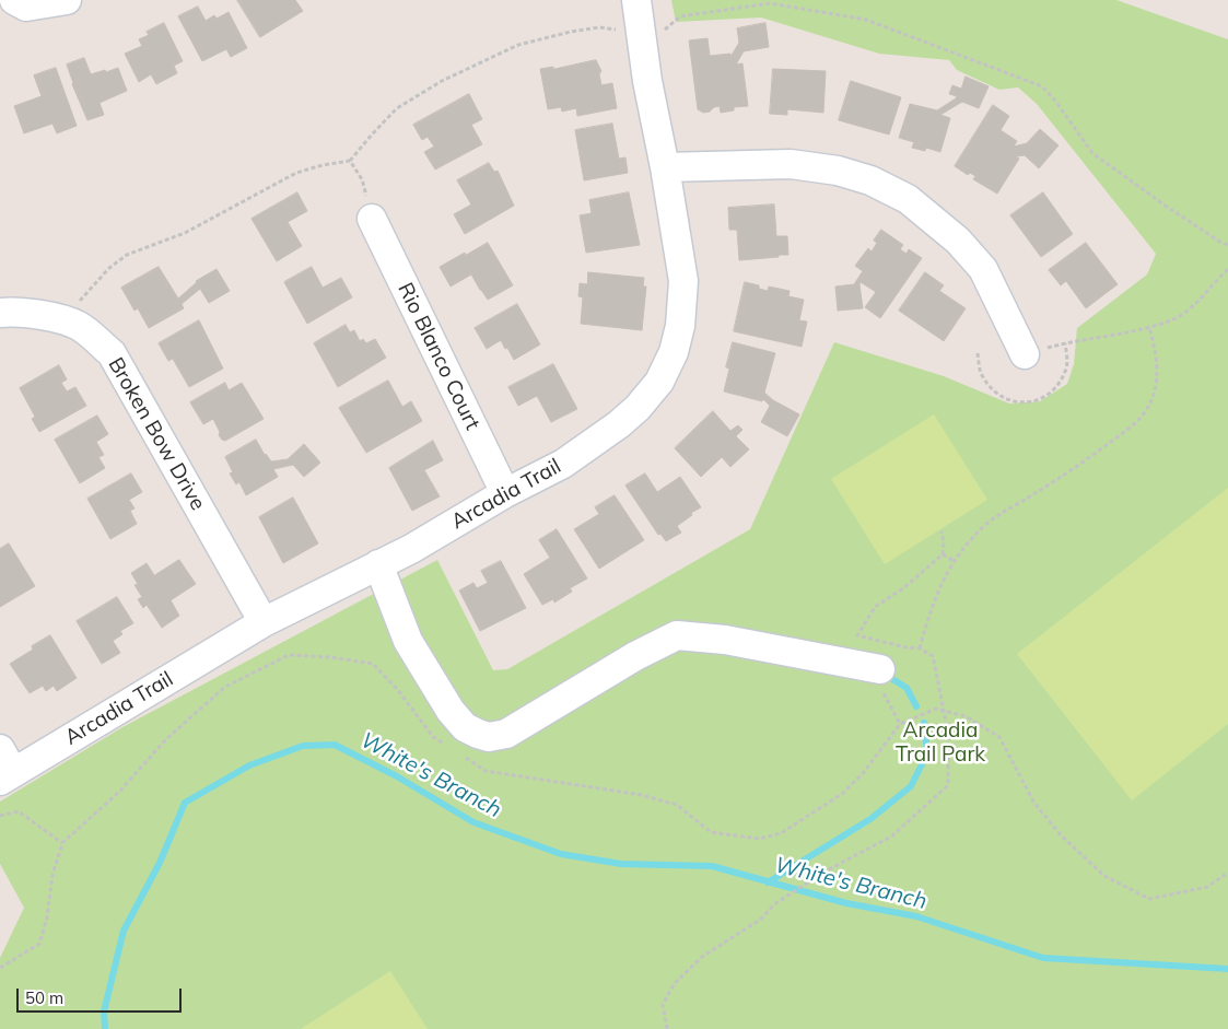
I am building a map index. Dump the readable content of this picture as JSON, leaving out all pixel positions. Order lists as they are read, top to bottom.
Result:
{
  "streets": {
    "street": ["Rio Blanco Court", "Broken Bow Drive", "Arcadia Trail"]
  },
  "crossings": [
    ["Rio Blanco Court", "Arcadia Trail"],
    ["Broken Bow Drive", "Arcadia Trail"]
  ],
  "water": ["White's Branch"],
  "parks": ["Arcadia Trail Park"],
  "scale_bar": "50 m"
}
